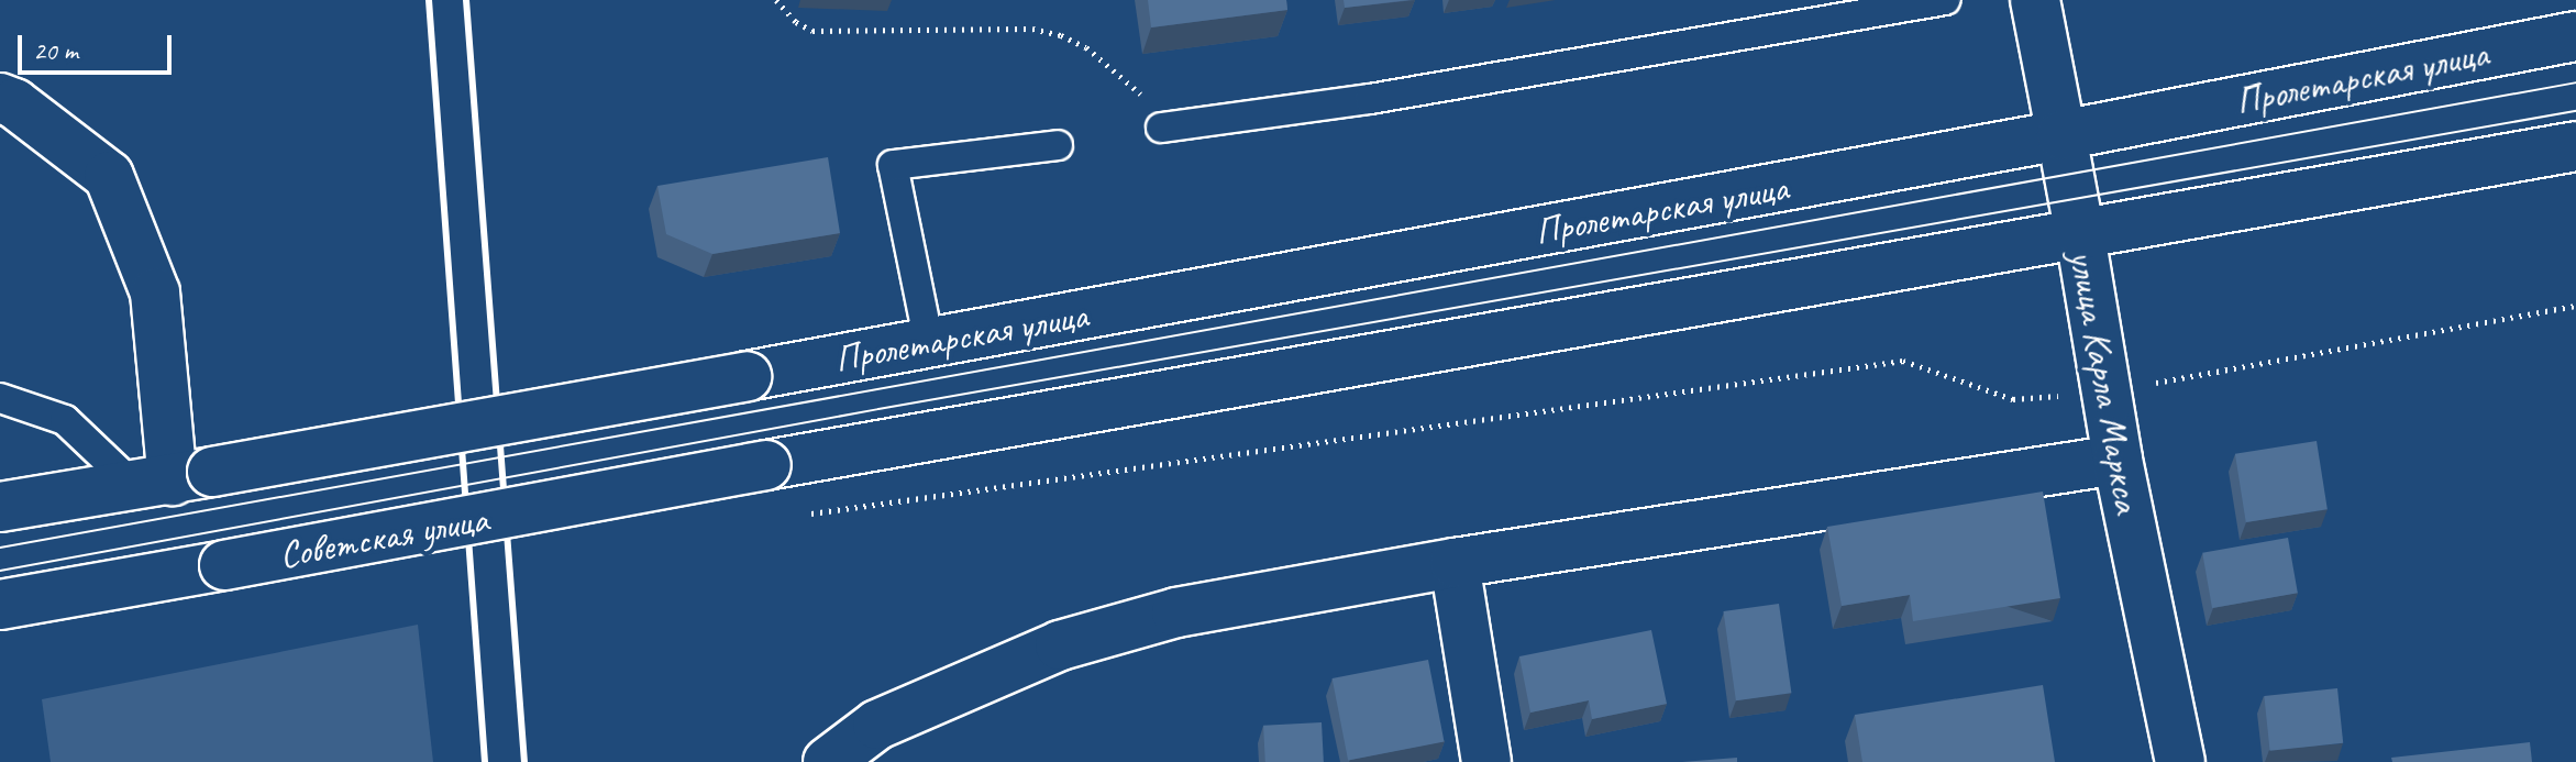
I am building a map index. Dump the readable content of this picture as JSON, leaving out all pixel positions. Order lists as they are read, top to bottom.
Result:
{
  "streets": {
    "main road": ["Пролетарская улица", "улица Карла Маркса", "Советская улица"]
  },
  "crossings": [
    ["Пролетарская улица", "улица Карла Маркса"],
    ["улица Карла Маркса", "Советская улица"]
  ],
  "scale_bar": "20 m"
}
